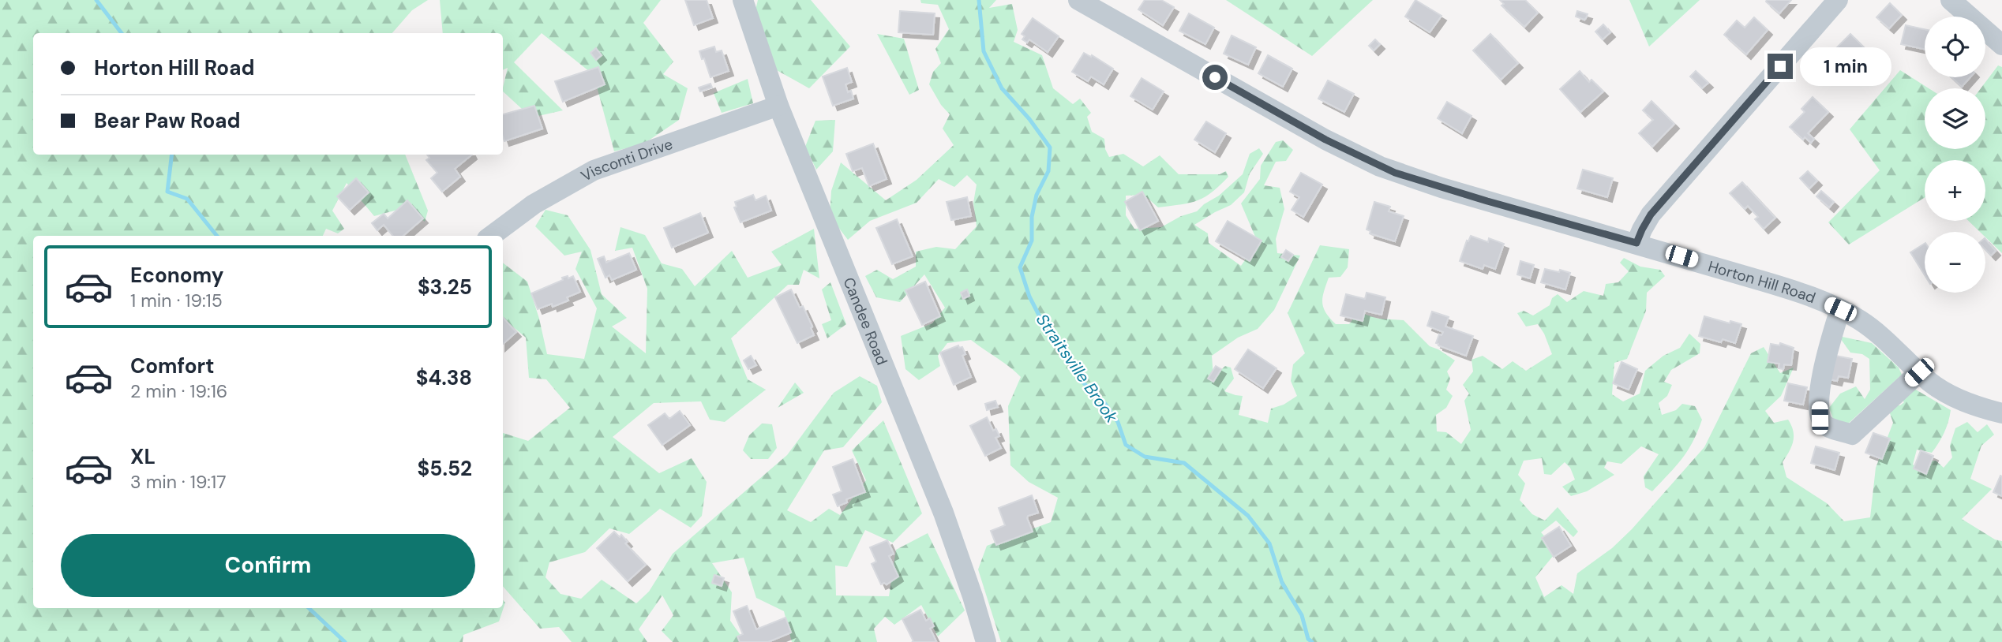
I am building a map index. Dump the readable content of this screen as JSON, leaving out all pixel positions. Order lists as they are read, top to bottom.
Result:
{
  "streets": {
    "street": ["Visconti Drive", "Horton Hill Road", "Candee Road"]
  },
  "crossings": [
    ["Visconti Drive", "Candee Road"]
  ],
  "water": ["Straitsville Brook"],
  "page": {
    "map_buttons": ["+", "−"],
    "banner": ["Horton Hill Road", "Bear Paw Road"],
    "bubble": "1 min",
    "list": [
      {
        "name": "Economy",
        "note": "1 min · 19:15",
        "value": "$3.25"
      },
      {
        "name": "Comfort",
        "note": "2 min · 19:16",
        "value": "$4.38"
      },
      {
        "name": "XL",
        "note": "3 min · 19:17",
        "value": "$5.52"
      }
    ],
    "buttons": "Confirm"
  }
}
